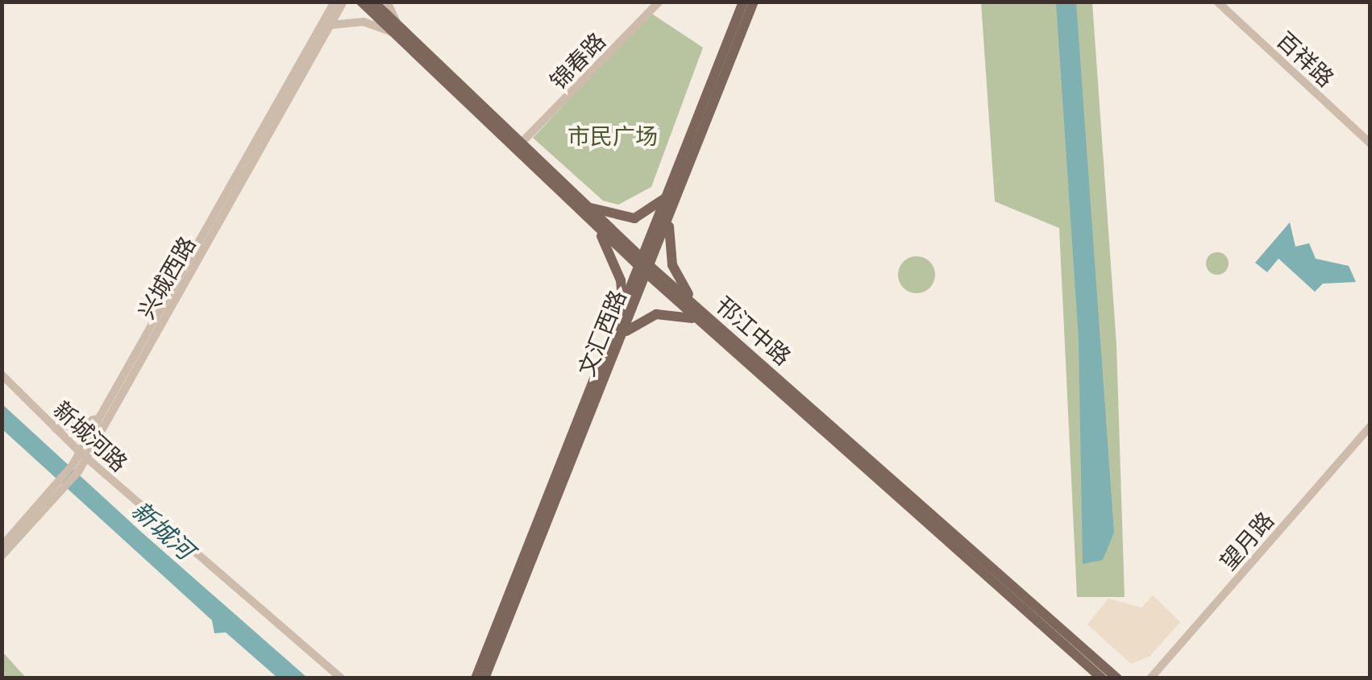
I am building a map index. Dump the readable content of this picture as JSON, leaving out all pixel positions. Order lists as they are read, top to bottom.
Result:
{
  "streets": {
    "main road": ["邗江中路", "文汇西路"],
    "street": [
      "百祥路",
      "锦春路",
      "兴城西路",
      "新城河路",
      "望月路"
    ]
  },
  "crossings": [
    ["锦春路", "邗江中路"],
    ["兴城西路", "新城河路"],
    ["邗江中路", "文汇西路"]
  ],
  "water": ["新城河"],
  "parks": ["市民广场"]
}
